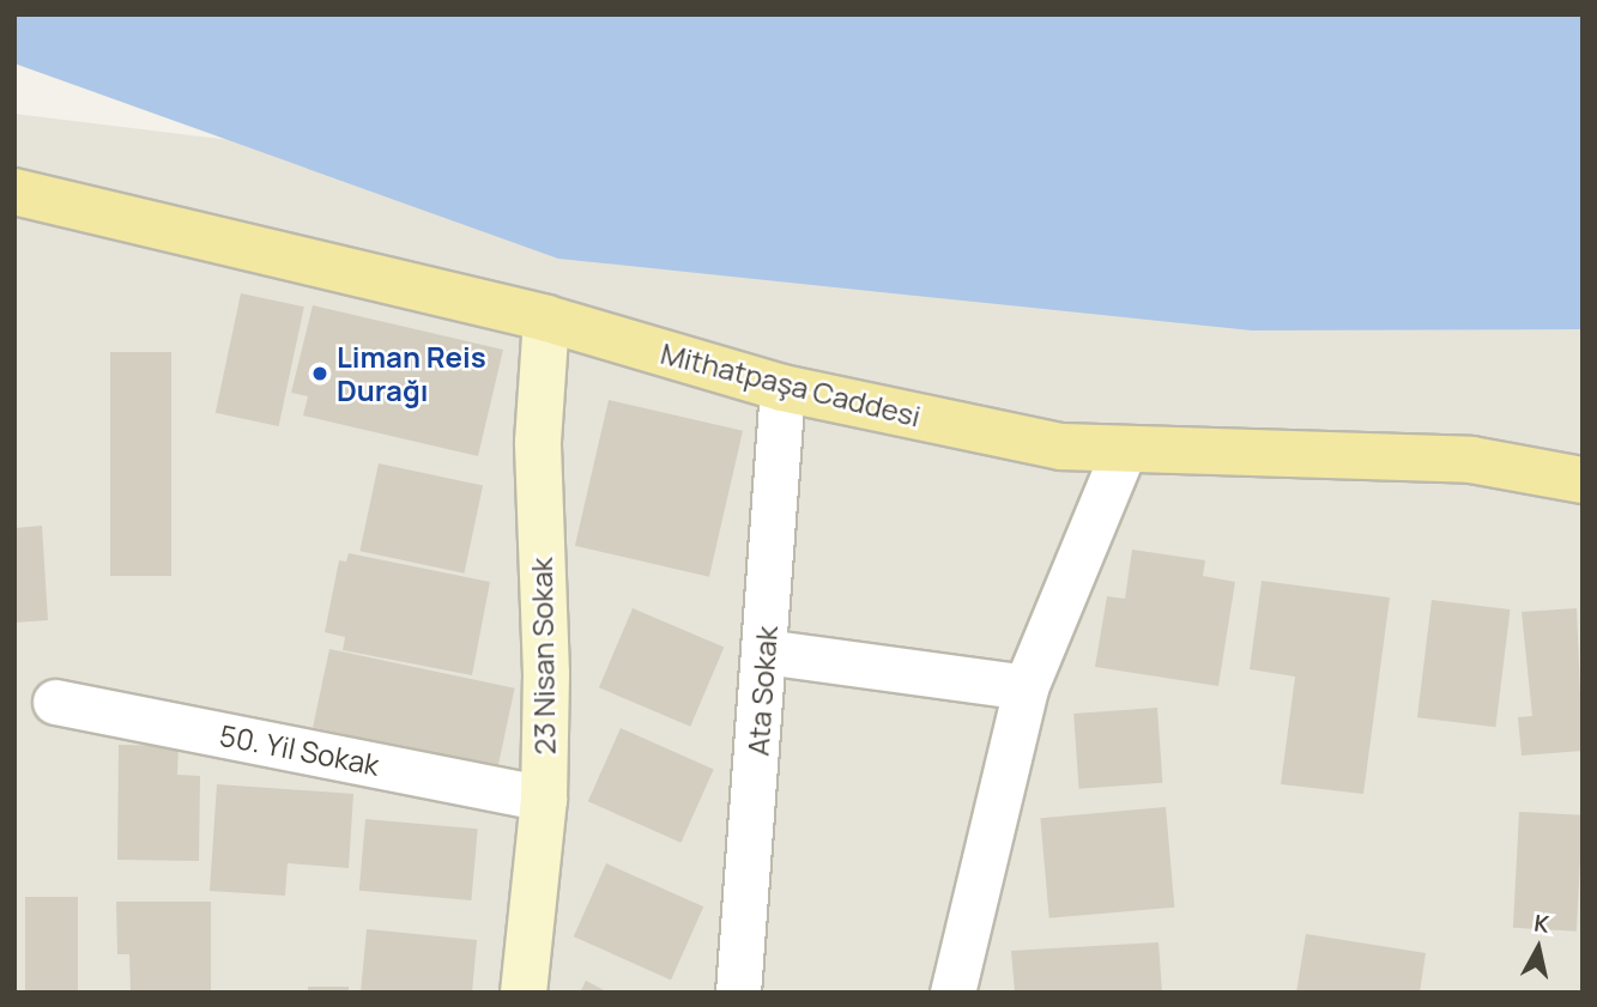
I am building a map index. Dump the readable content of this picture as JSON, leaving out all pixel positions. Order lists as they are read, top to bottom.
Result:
{
  "streets": {
    "main road": ["Mithatpaşa Caddesi"],
    "street": ["23 Nisan Sokak", "Ata Sokak", "50. Yil Sokak"]
  },
  "crossings": [
    ["Mithatpaşa Caddesi", "23 Nisan Sokak"],
    ["Mithatpaşa Caddesi", "Ata Sokak"],
    ["23 Nisan Sokak", "50. Yil Sokak"]
  ],
  "places": ["Liman Reis Durağı"],
  "north": "top"
}
